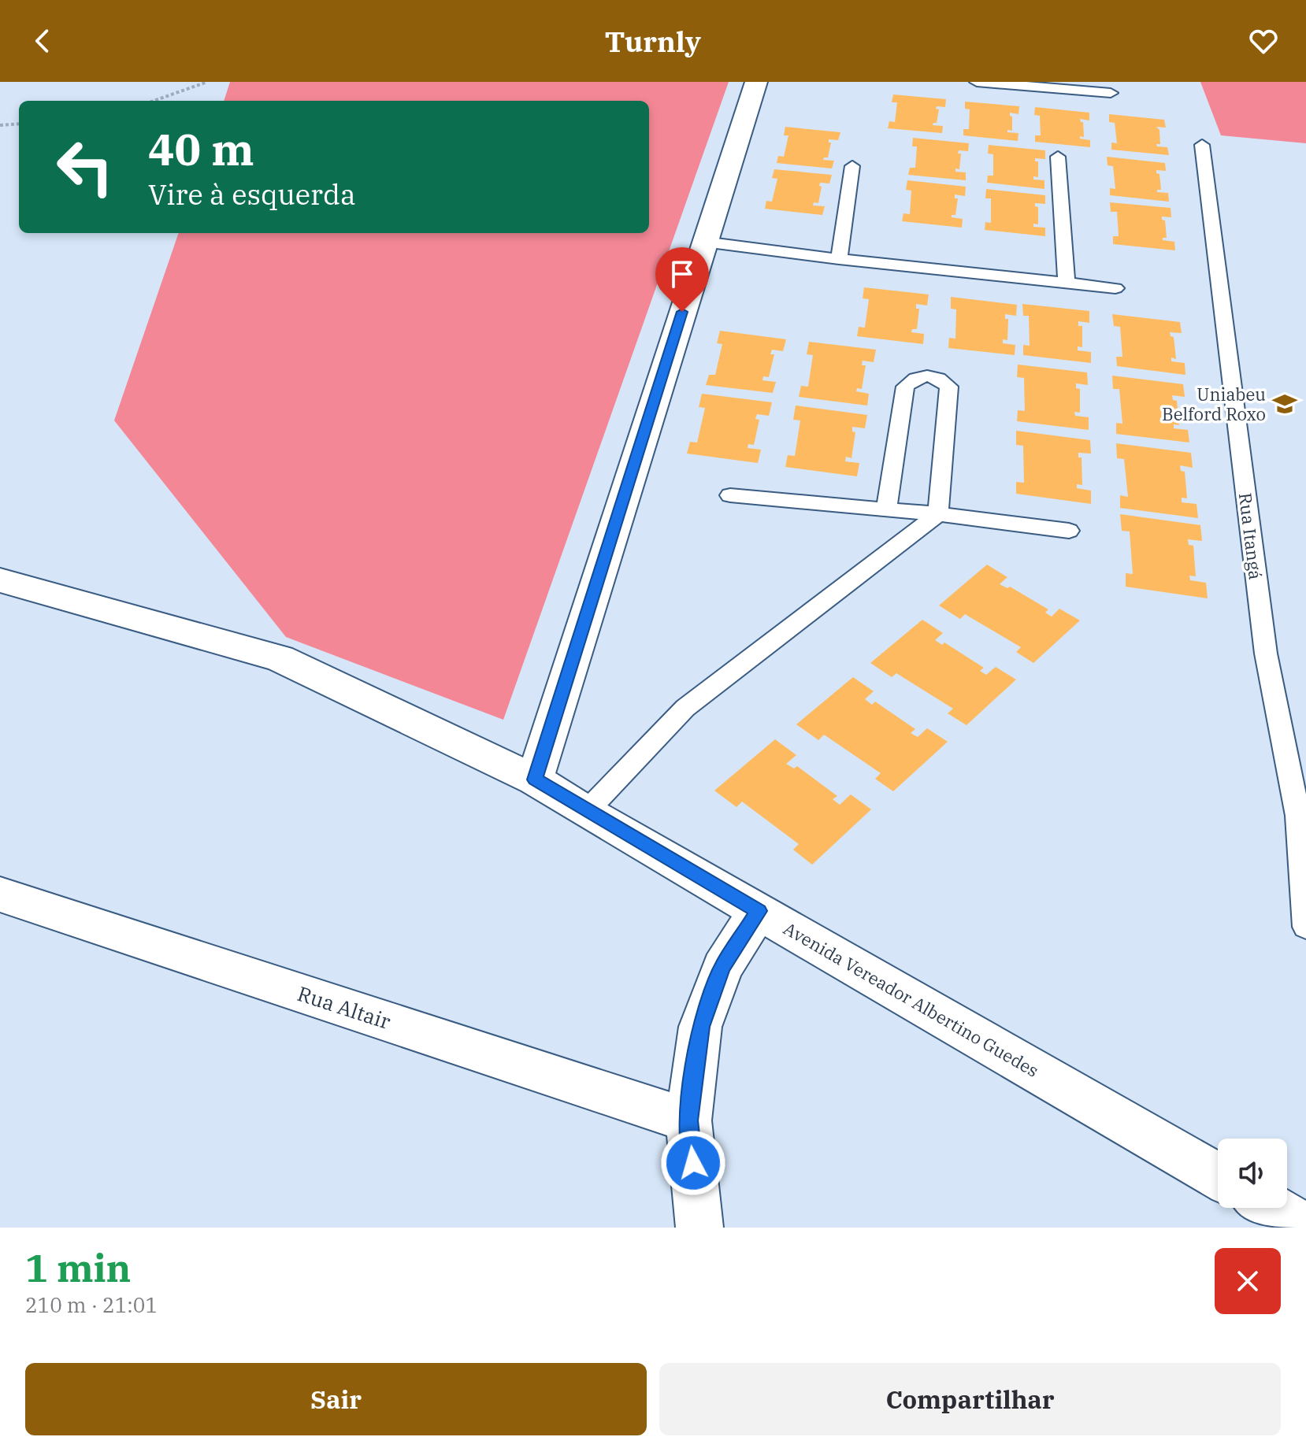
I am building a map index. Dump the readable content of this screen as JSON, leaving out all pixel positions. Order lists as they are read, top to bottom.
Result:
{
  "streets": {
    "street": ["Avenida Vereador Albertino Guedes", "Rua Altair"],
    "lane": ["Rua Itangá"]
  },
  "places": {
    "school or university": ["Uniabeu Belford Roxo"]
  },
  "page": {
    "header": "Turnly",
    "turn": ["40 m", "Vire à esquerda"],
    "heading": ["1 min", "210 m · 21:01"],
    "buttons": ["Sair", "Compartilhar"]
  }
}
